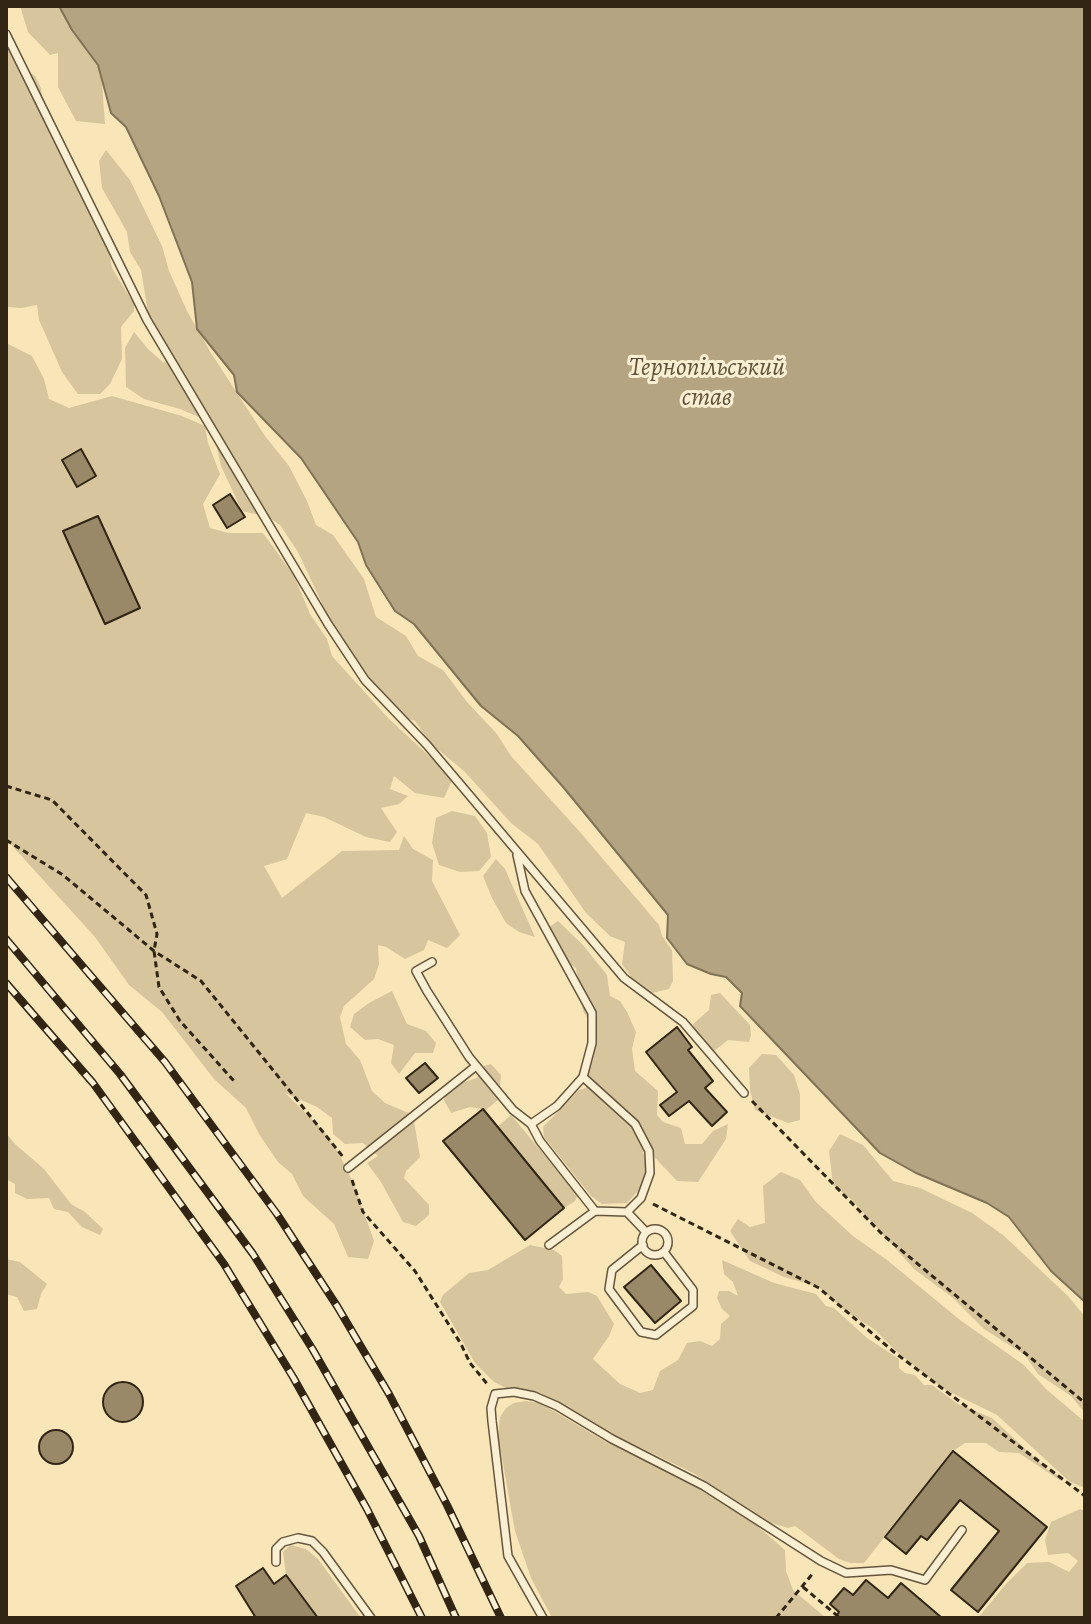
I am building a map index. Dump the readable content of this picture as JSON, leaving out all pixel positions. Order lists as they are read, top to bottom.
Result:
{
  "water": ["Тернопільський став"]
}
